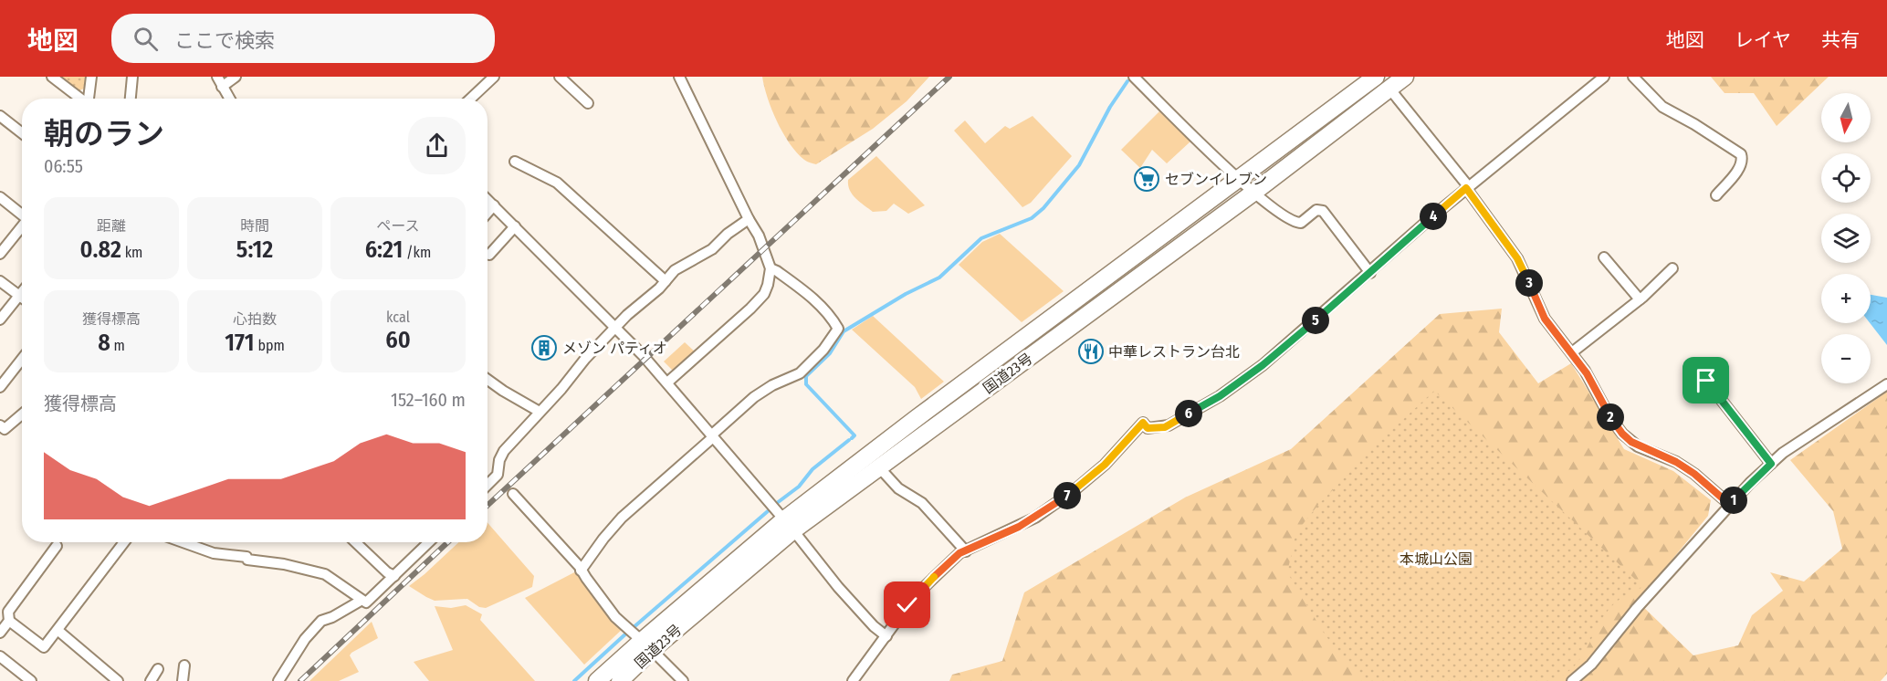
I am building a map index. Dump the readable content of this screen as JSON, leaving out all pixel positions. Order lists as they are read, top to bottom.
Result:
{
  "streets": {
    "highway": ["国道23号"]
  },
  "parks": ["本城山公園"],
  "places": {
    "supermarket": ["セブンイレブン"],
    "building": ["メゾン パティオ"],
    "restaurant": ["中華レストラン台北"]
  },
  "north": "bottom",
  "page": {
    "header": "地図",
    "search": "ここで検索",
    "nav": ["地図", "レイヤ", "共有"],
    "map_buttons": ["+", "−"],
    "heading": ["朝のラン", "06:55"],
    "stats": [
      ["距離", "0.82 km"],
      ["時間", "5:12"],
      ["ペース", "6:21 /km"],
      ["獲得標高", "8 m"],
      ["心拍数", "171 bpm"],
      ["kcal", "60"]
    ],
    "pins": [
      "4",
      "3",
      "5",
      "6",
      "2",
      "7",
      "1"
    ],
    "chart": ["獲得標高", "152–160 m"]
  }
}
